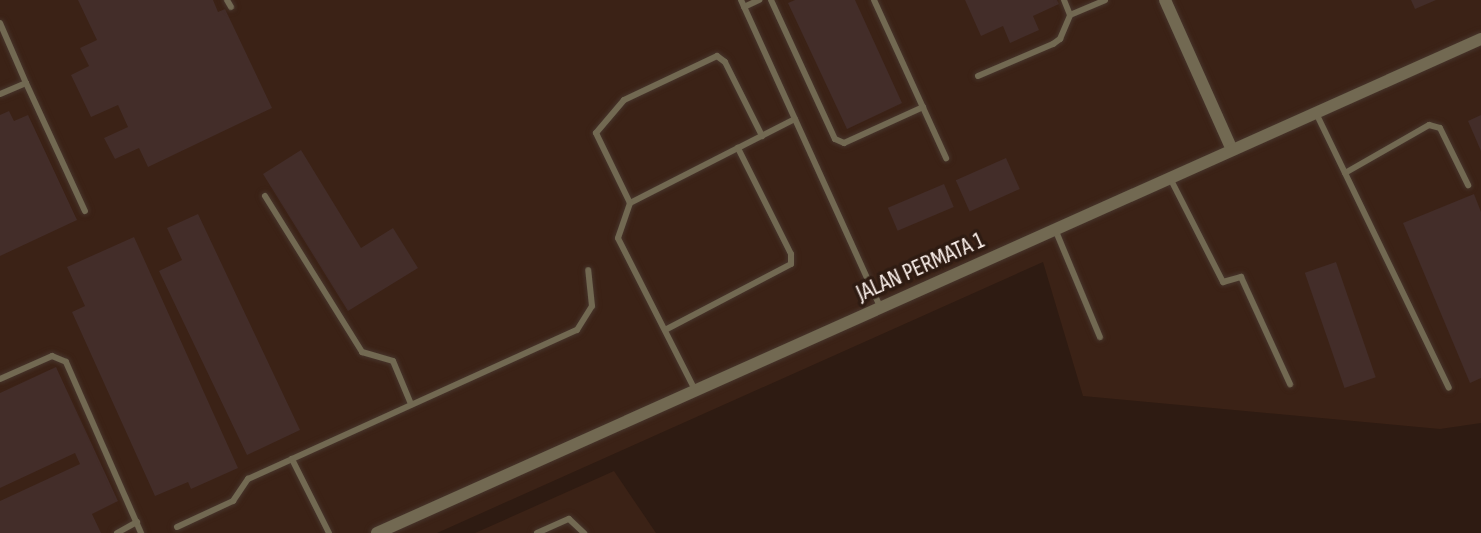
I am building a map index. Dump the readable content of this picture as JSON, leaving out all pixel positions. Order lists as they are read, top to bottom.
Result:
{
  "streets": {
    "street": ["JALAN PERMATA 1"]
  }
}
